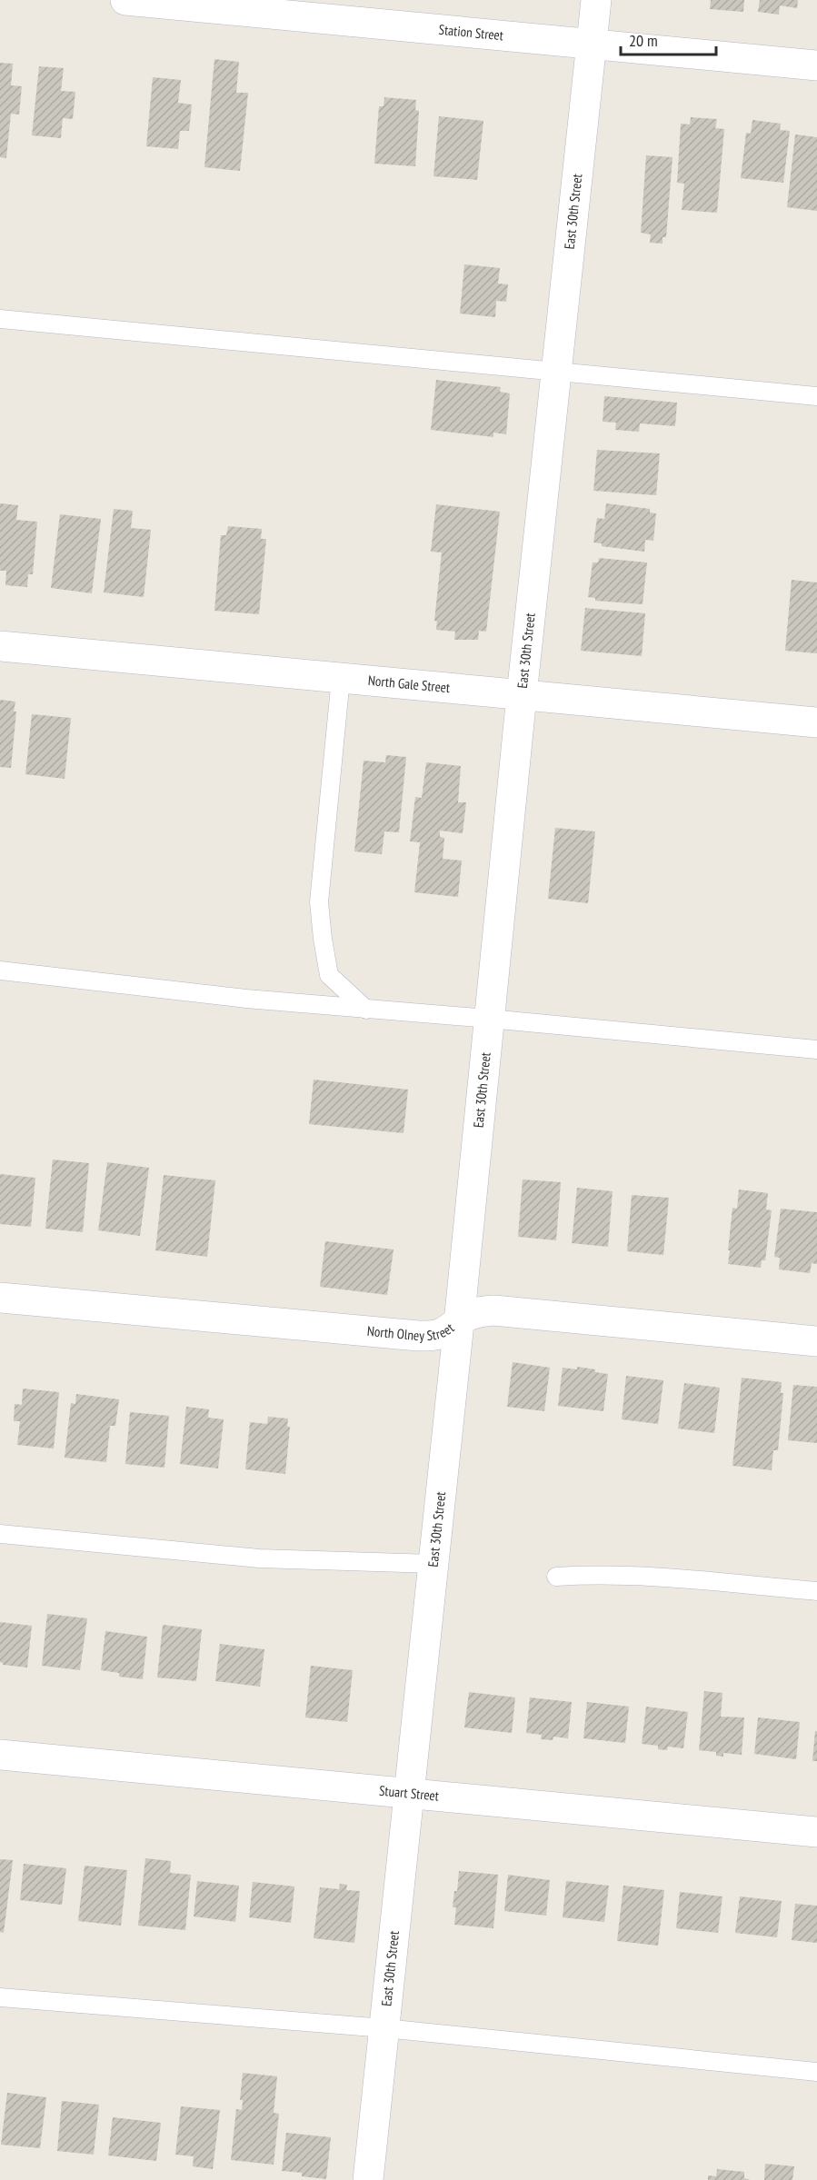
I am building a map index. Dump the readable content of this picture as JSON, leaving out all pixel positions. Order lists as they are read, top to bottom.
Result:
{
  "streets": {
    "street": [
      "Station Street",
      "East 30th Street",
      "North Gale Street",
      "North Olney Street",
      "Stuart Street"
    ]
  },
  "crossings": [
    ["Station Street", "East 30th Street"],
    ["East 30th Street", "North Gale Street"],
    ["East 30th Street", "North Olney Street"],
    ["East 30th Street", "Stuart Street"]
  ],
  "scale_bar": "20 m"
}
